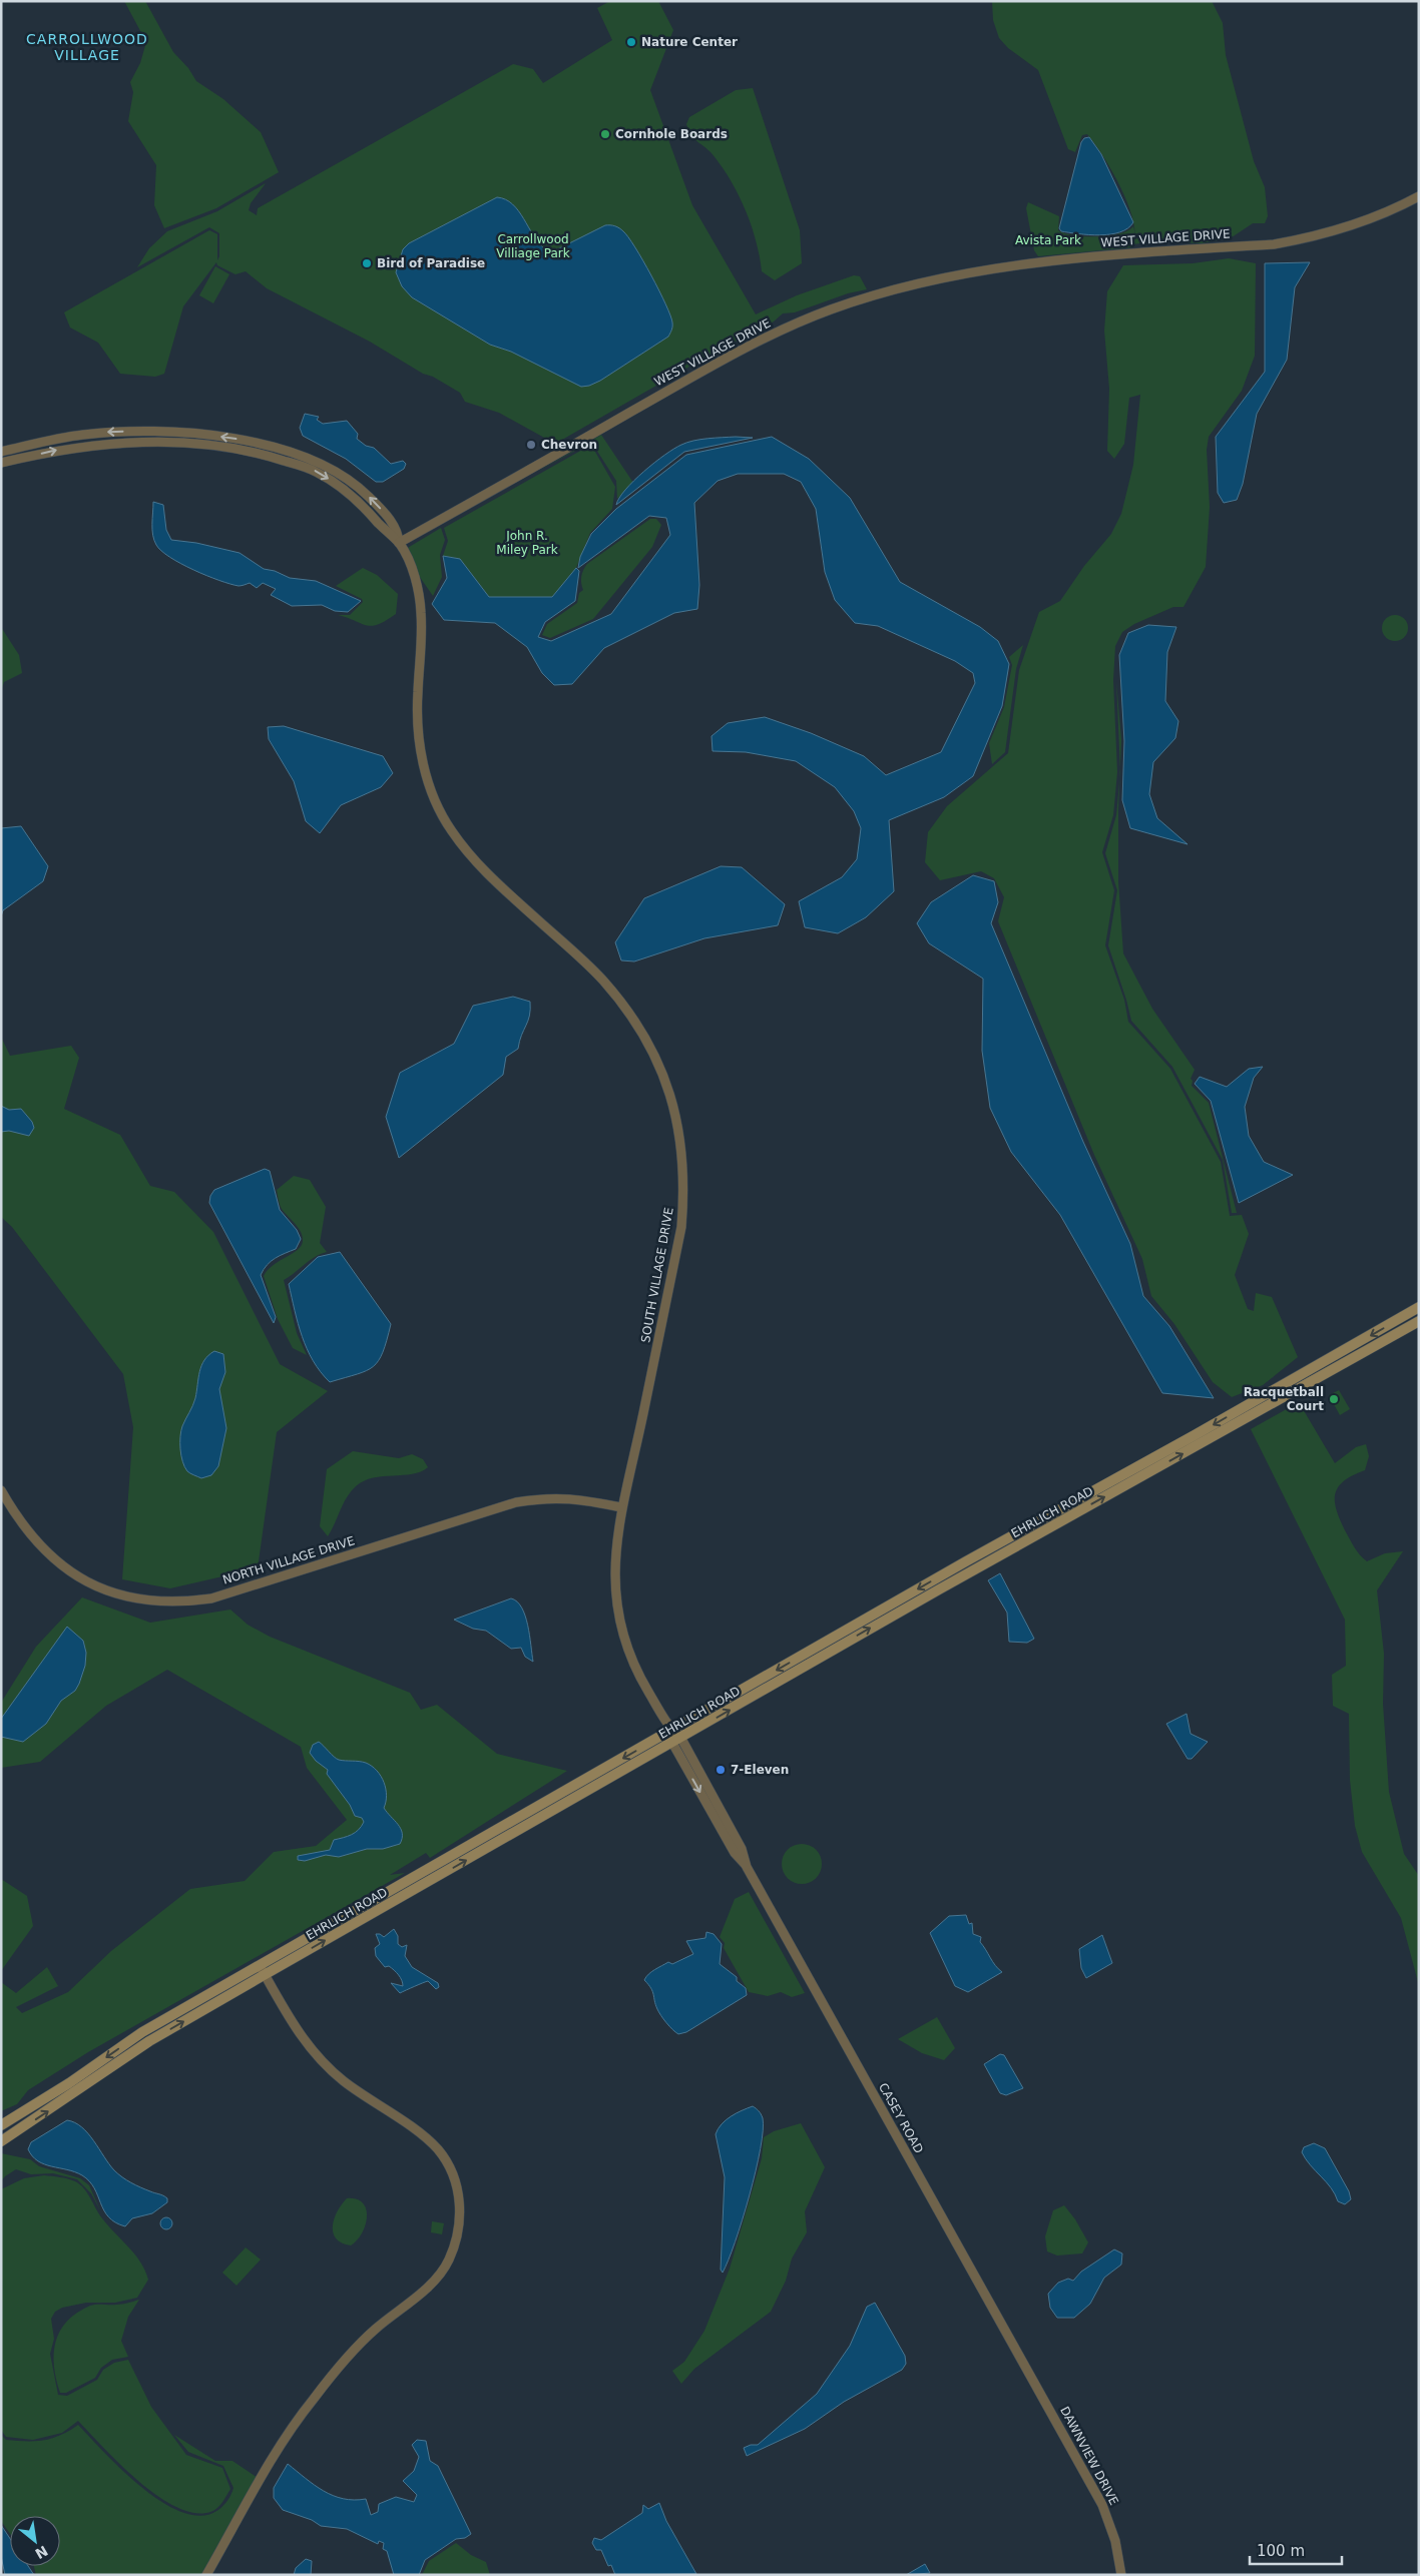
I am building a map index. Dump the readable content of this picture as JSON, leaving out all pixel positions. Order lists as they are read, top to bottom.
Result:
{
  "streets": {
    "main road": ["EHRLICH ROAD"],
    "street": [
      "WEST VILLAGE DRIVE",
      "SOUTH VILLAGE DRIVE",
      "NORTH VILLAGE DRIVE",
      "CASEY ROAD",
      "DAWNVIEW DRIVE"
    ]
  },
  "crossings": [
    ["WEST VILLAGE DRIVE", "SOUTH VILLAGE DRIVE"],
    ["SOUTH VILLAGE DRIVE", "EHRLICH ROAD"],
    ["SOUTH VILLAGE DRIVE", "NORTH VILLAGE DRIVE"],
    ["SOUTH VILLAGE DRIVE", "CASEY ROAD"],
    ["EHRLICH ROAD", "CASEY ROAD"],
    ["CASEY ROAD", "DAWNVIEW DRIVE"]
  ],
  "districts": ["CARROLLWOOD VILLAGE"],
  "parks": ["Carrollwood Villiage Park", "Avista Park", "John R. Miley Park"],
  "places": [
    "Nature Center",
    "Cornhole Boards",
    "Bird of Paradise",
    "Chevron",
    "Racquetball Court",
    "7-Eleven"
  ],
  "scale_bar": "100 m",
  "north": "bottom right"
}
